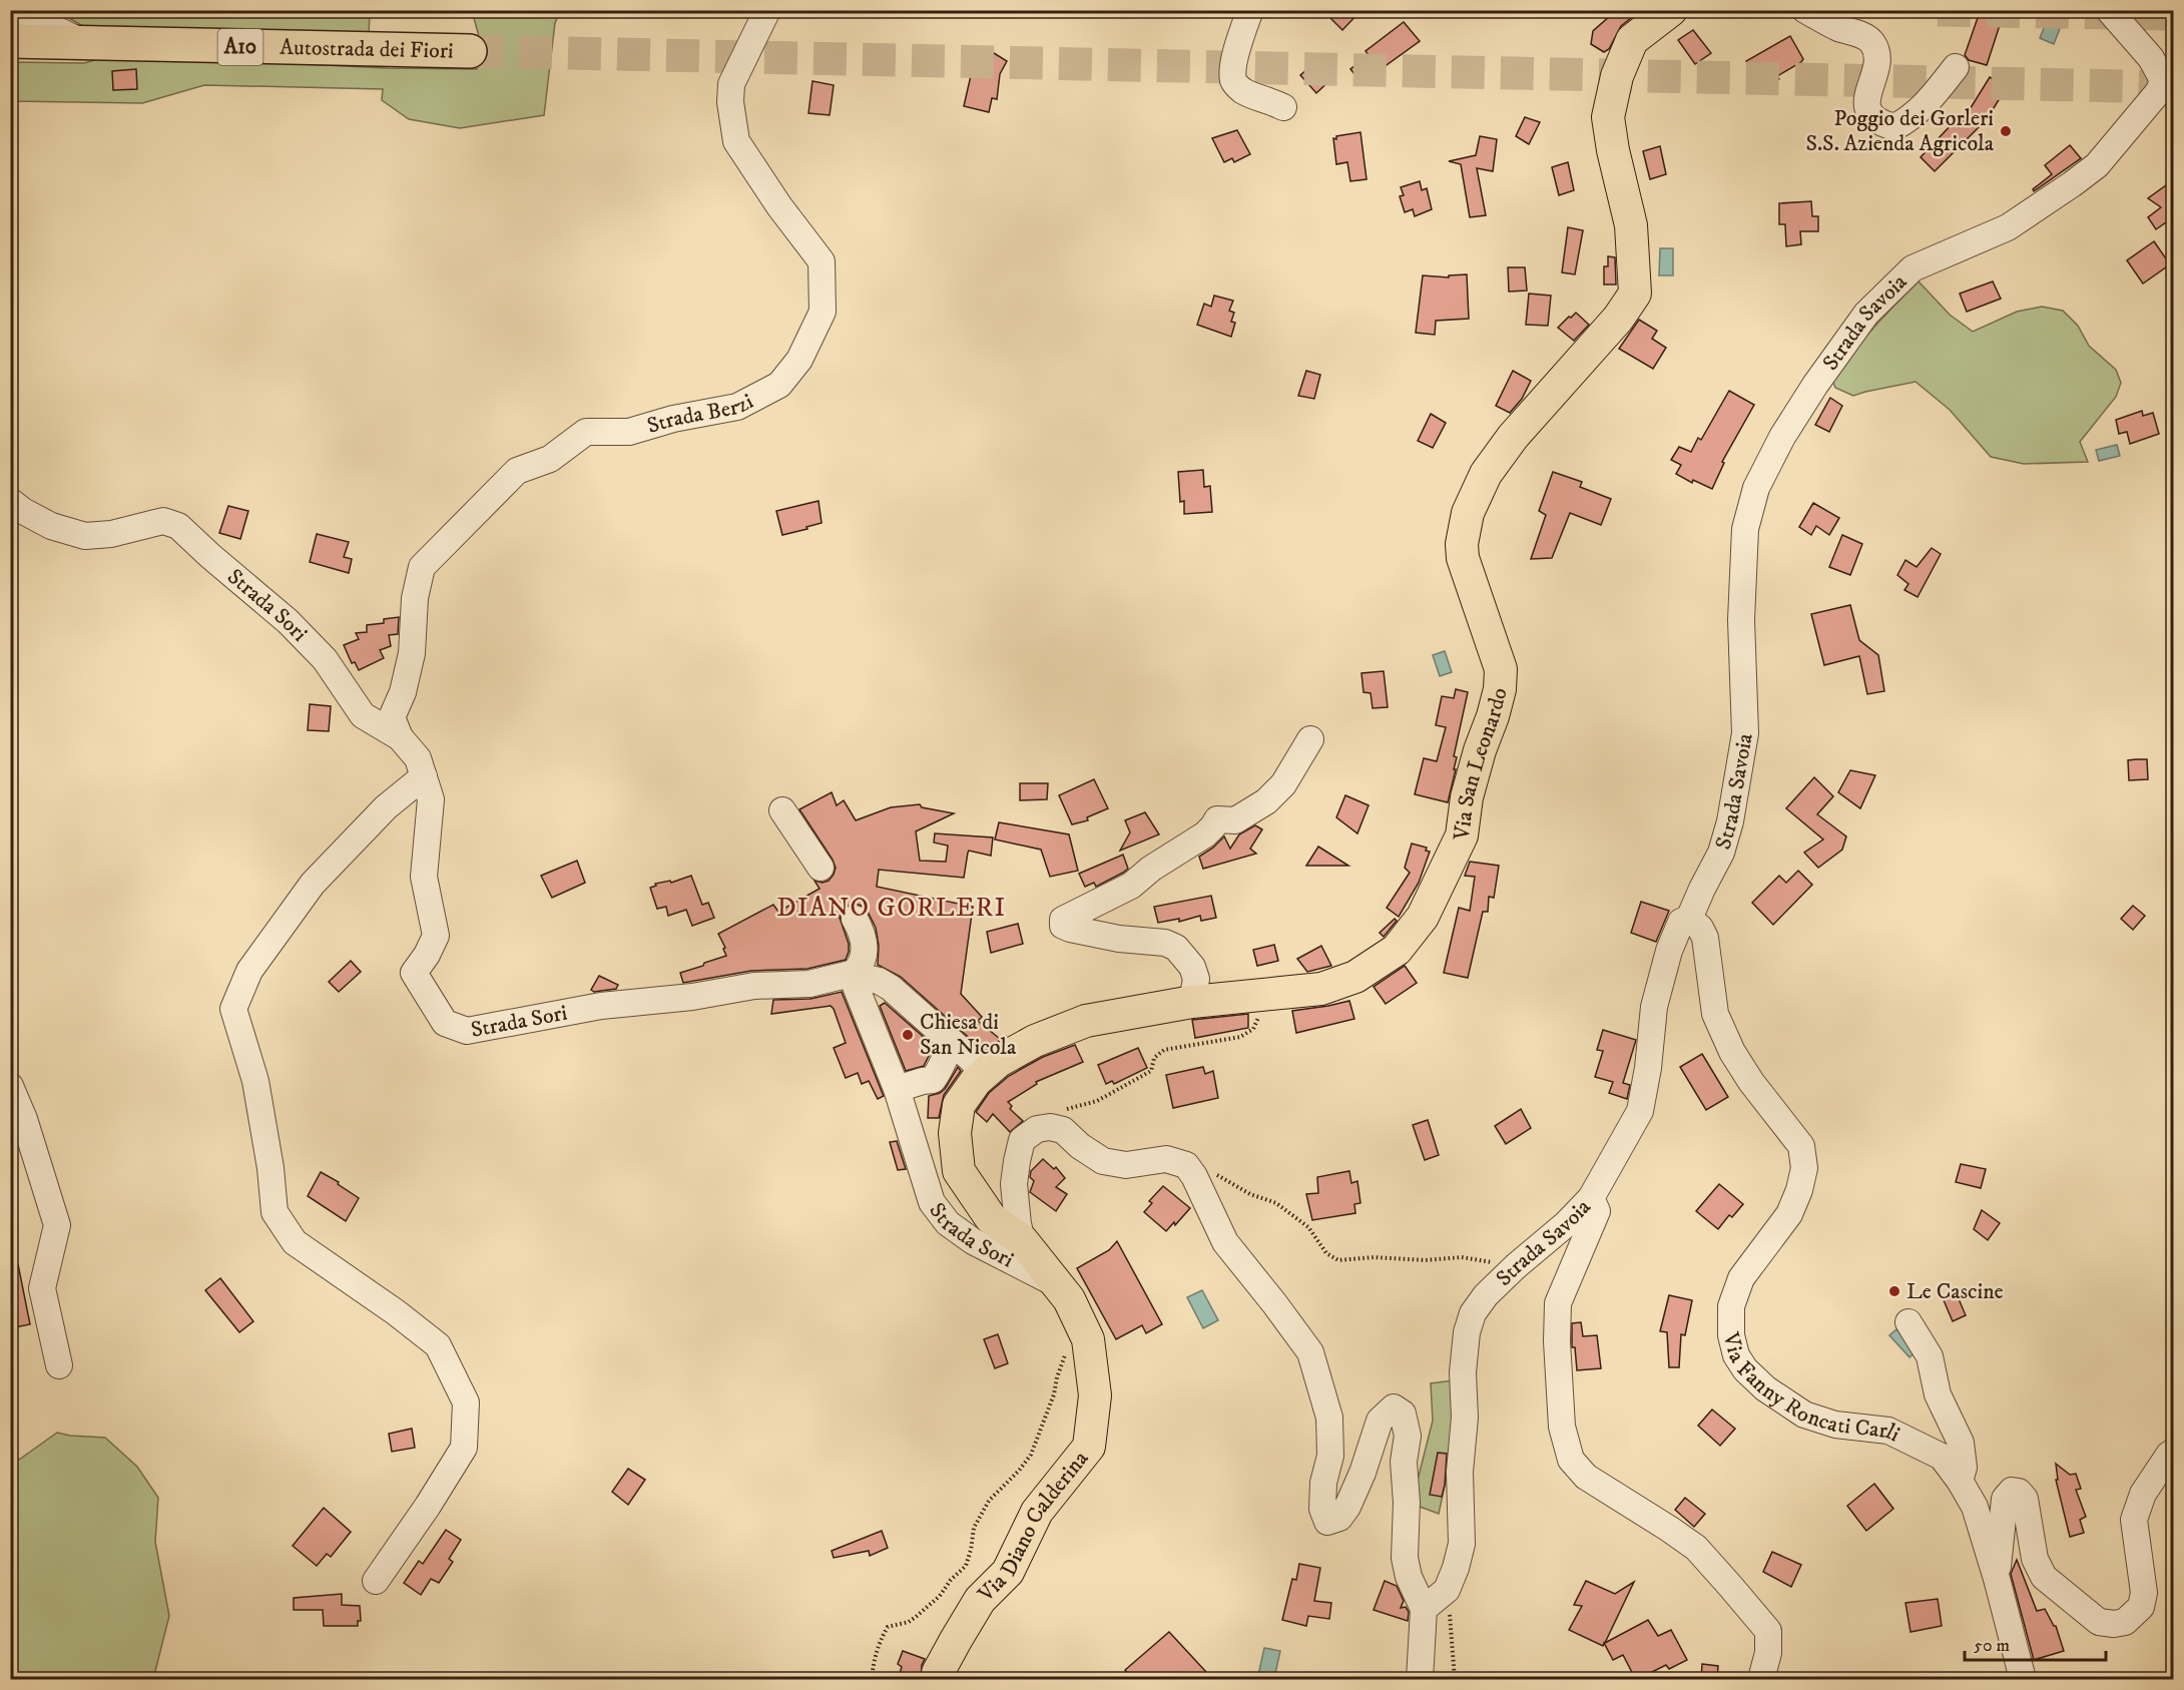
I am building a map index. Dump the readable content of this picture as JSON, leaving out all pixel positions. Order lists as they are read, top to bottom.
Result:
{
  "streets": {
    "highway": ["A10", "Autostrada dei Fiori"],
    "main road": ["Via San Leonardo", "Via Diano Calderina"],
    "street": [
      "Strada Savoia",
      "Strada Berzi",
      "Strada Sori",
      "Via Fanny Roncati Carli"
    ]
  },
  "crossings": [
    ["Strada Savoia", "Via Fanny Roncati Carli"],
    ["Strada Berzi", "Strada Sori"],
    ["Strada Sori", "Via Diano Calderina"],
    ["Via San Leonardo", "Via Diano Calderina"]
  ],
  "districts": ["DIANO GORLERI"],
  "places": ["Poggio dei Gorleri S.S. Azienda Agricola", "Chiesa di San Nicola", "Le Cascine"],
  "scale_bar": "50 m"
}
